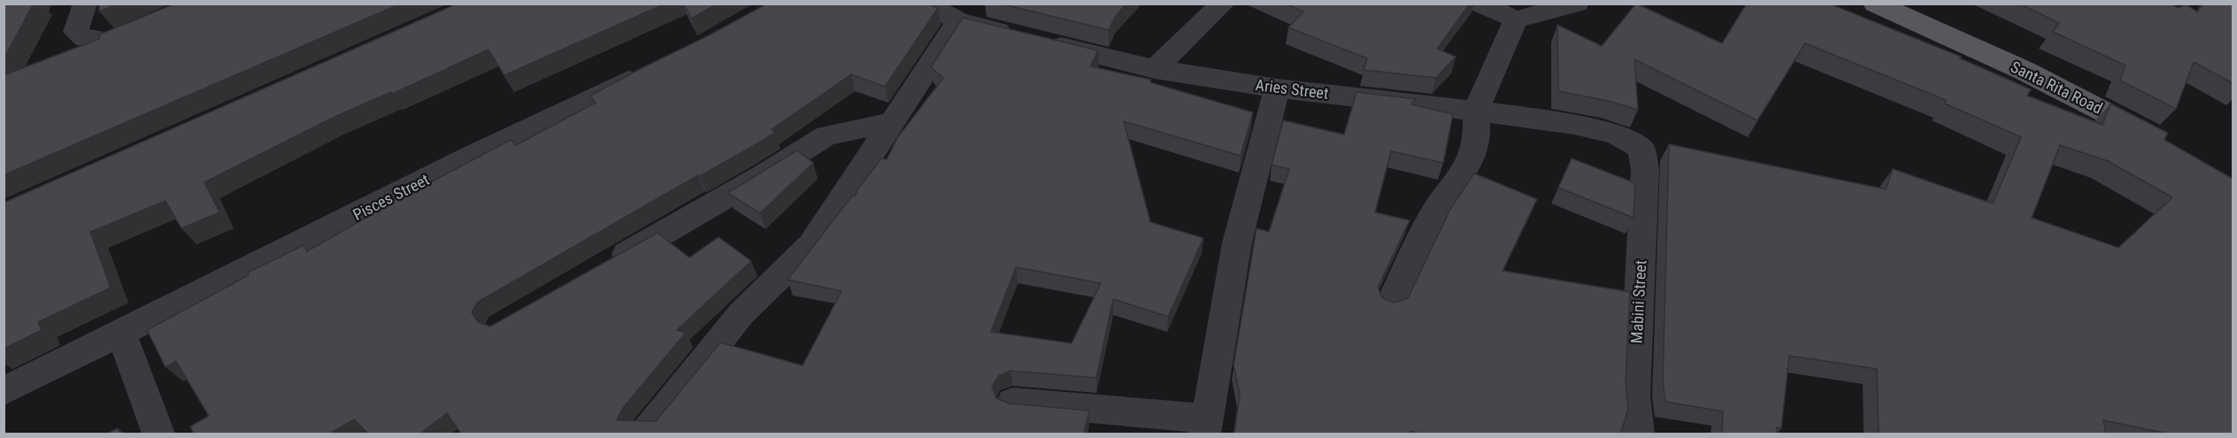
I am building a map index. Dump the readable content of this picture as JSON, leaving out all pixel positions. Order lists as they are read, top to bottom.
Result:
{
  "streets": {
    "main road": ["Santa Rita Road"],
    "street": ["Aries Street", "Pisces Street", "Mabini Street"]
  },
  "crossings": [
    ["Aries Street", "Mabini Street"]
  ]
}
